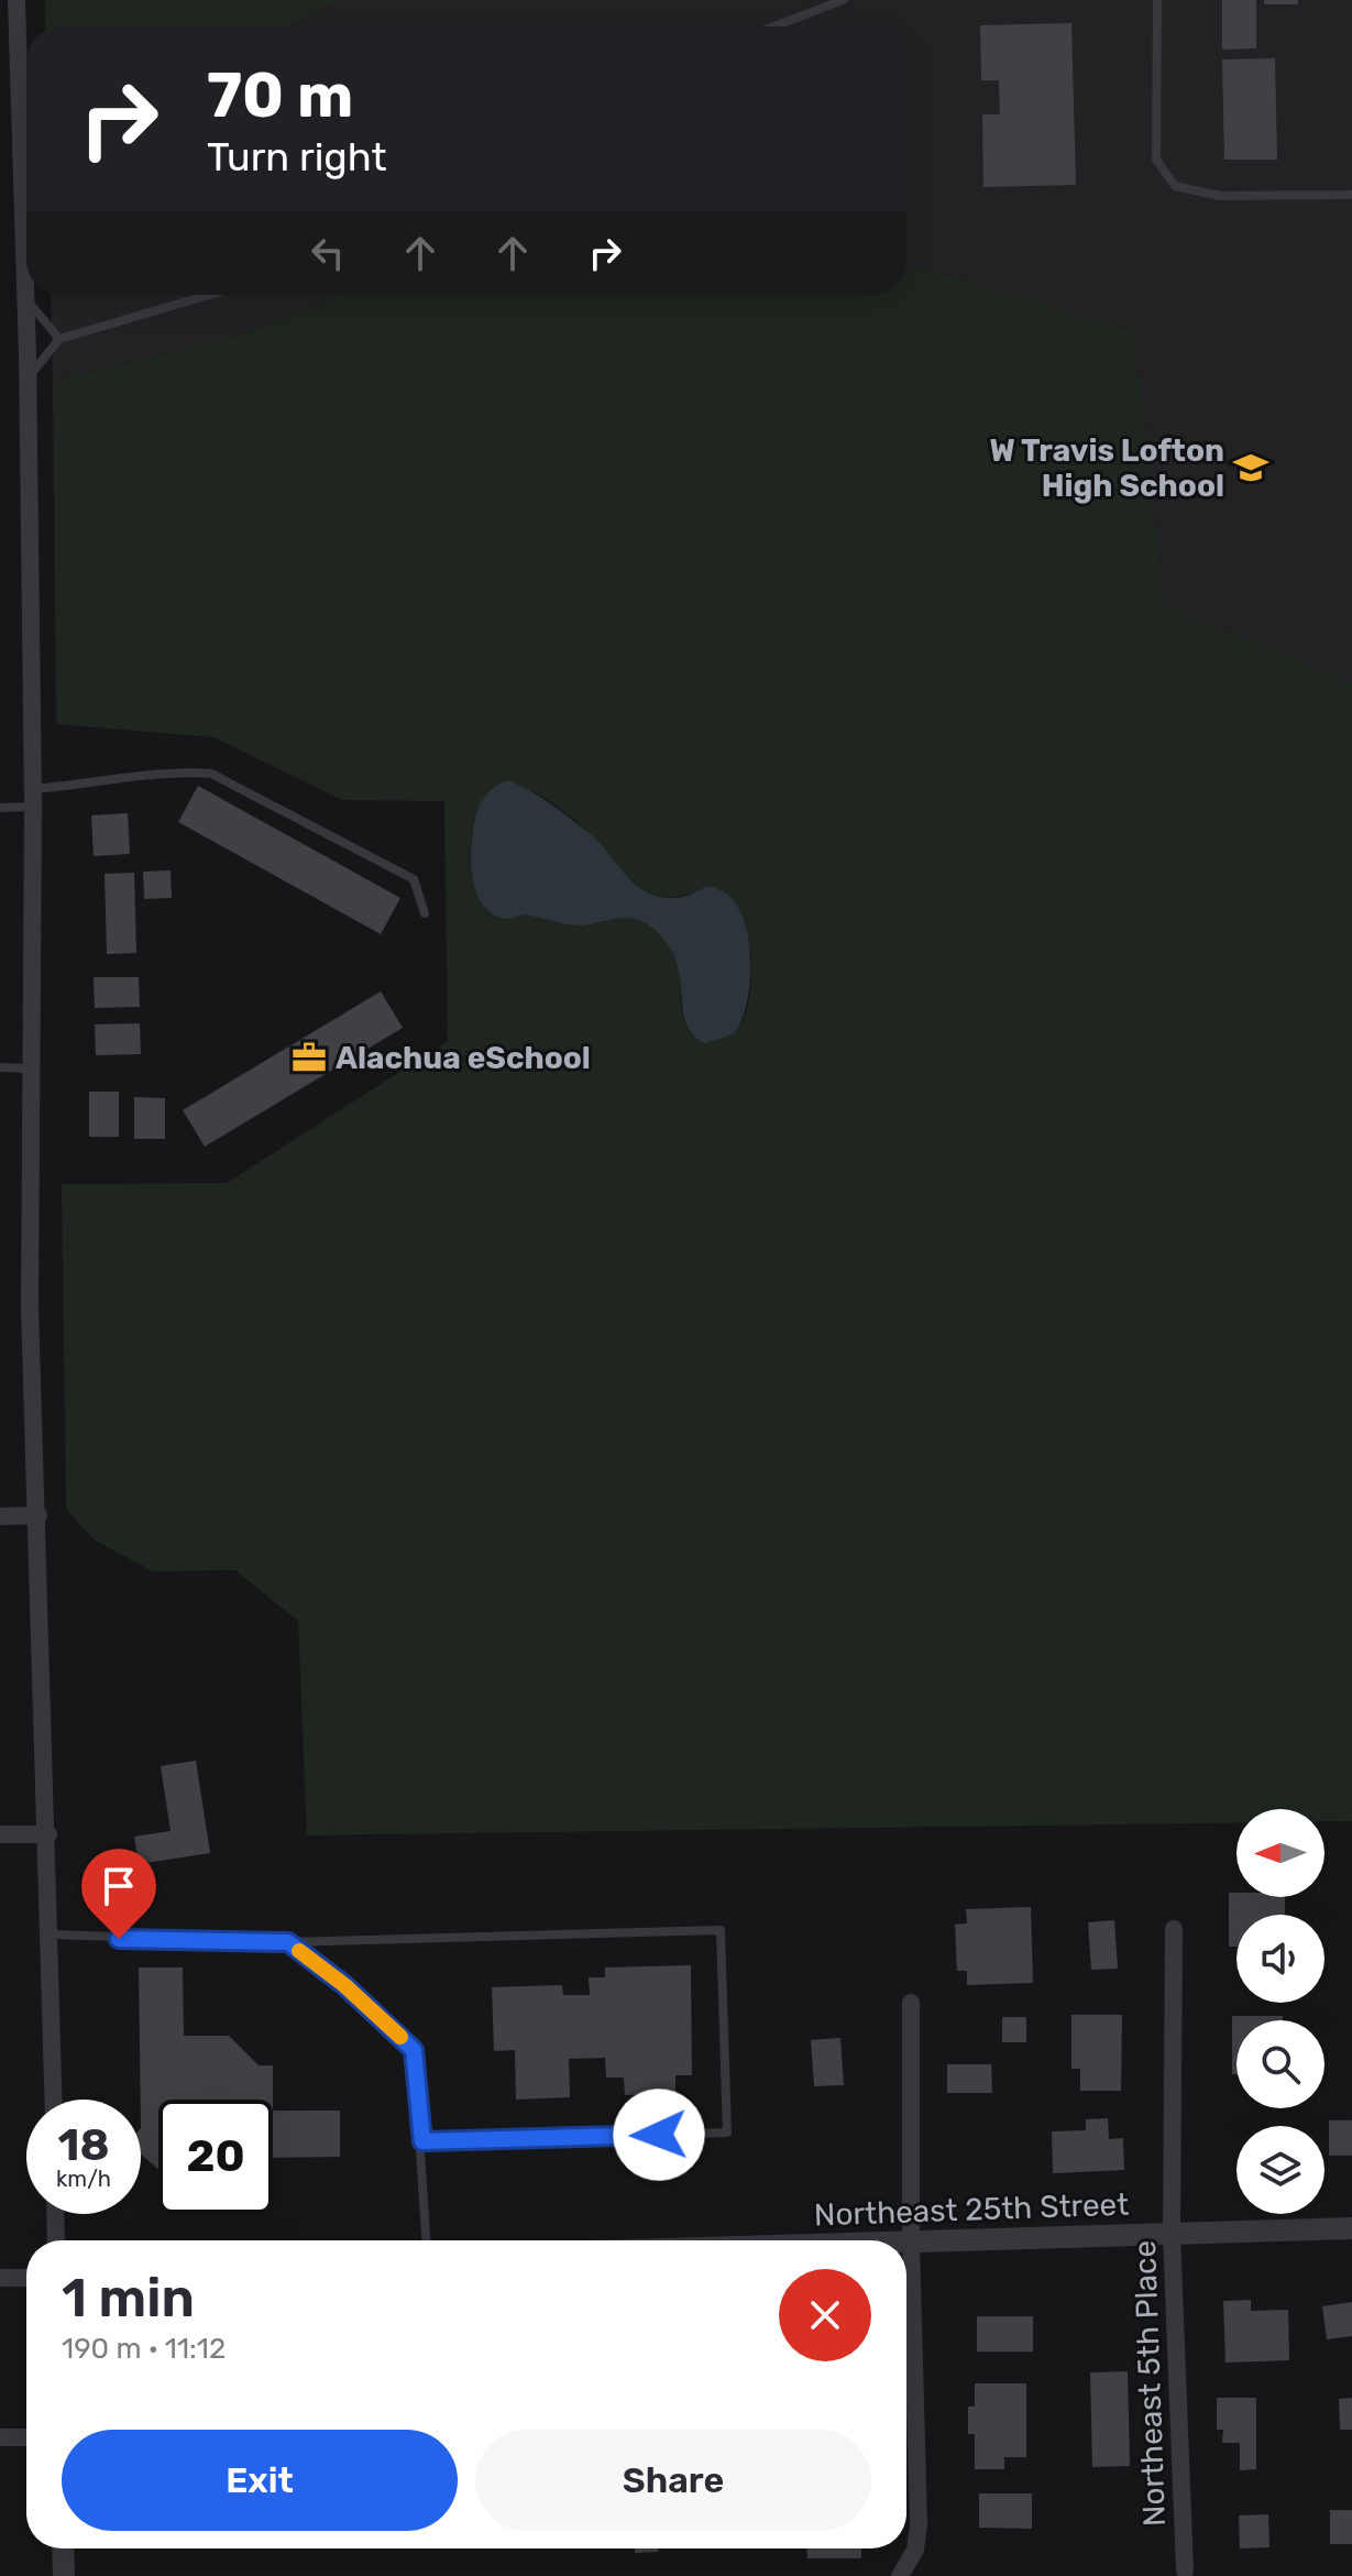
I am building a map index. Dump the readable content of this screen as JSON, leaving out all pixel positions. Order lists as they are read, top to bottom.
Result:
{
  "streets": {
    "street": ["Northeast 25th Street", "Northeast 5th Place"]
  },
  "crossings": [
    ["Northeast 25th Street", "Northeast 5th Place"]
  ],
  "places": {
    "school or university": ["W Travis Lofton High School"],
    "office": ["Alachua eSchool"]
  },
  "north": "left",
  "page": {
    "turn": ["70 m", "Turn right"],
    "speed": "18 km/h",
    "limit": "20",
    "heading": ["1 min", "190 m · 11:12"],
    "buttons": ["Exit", "Share"]
  }
}
